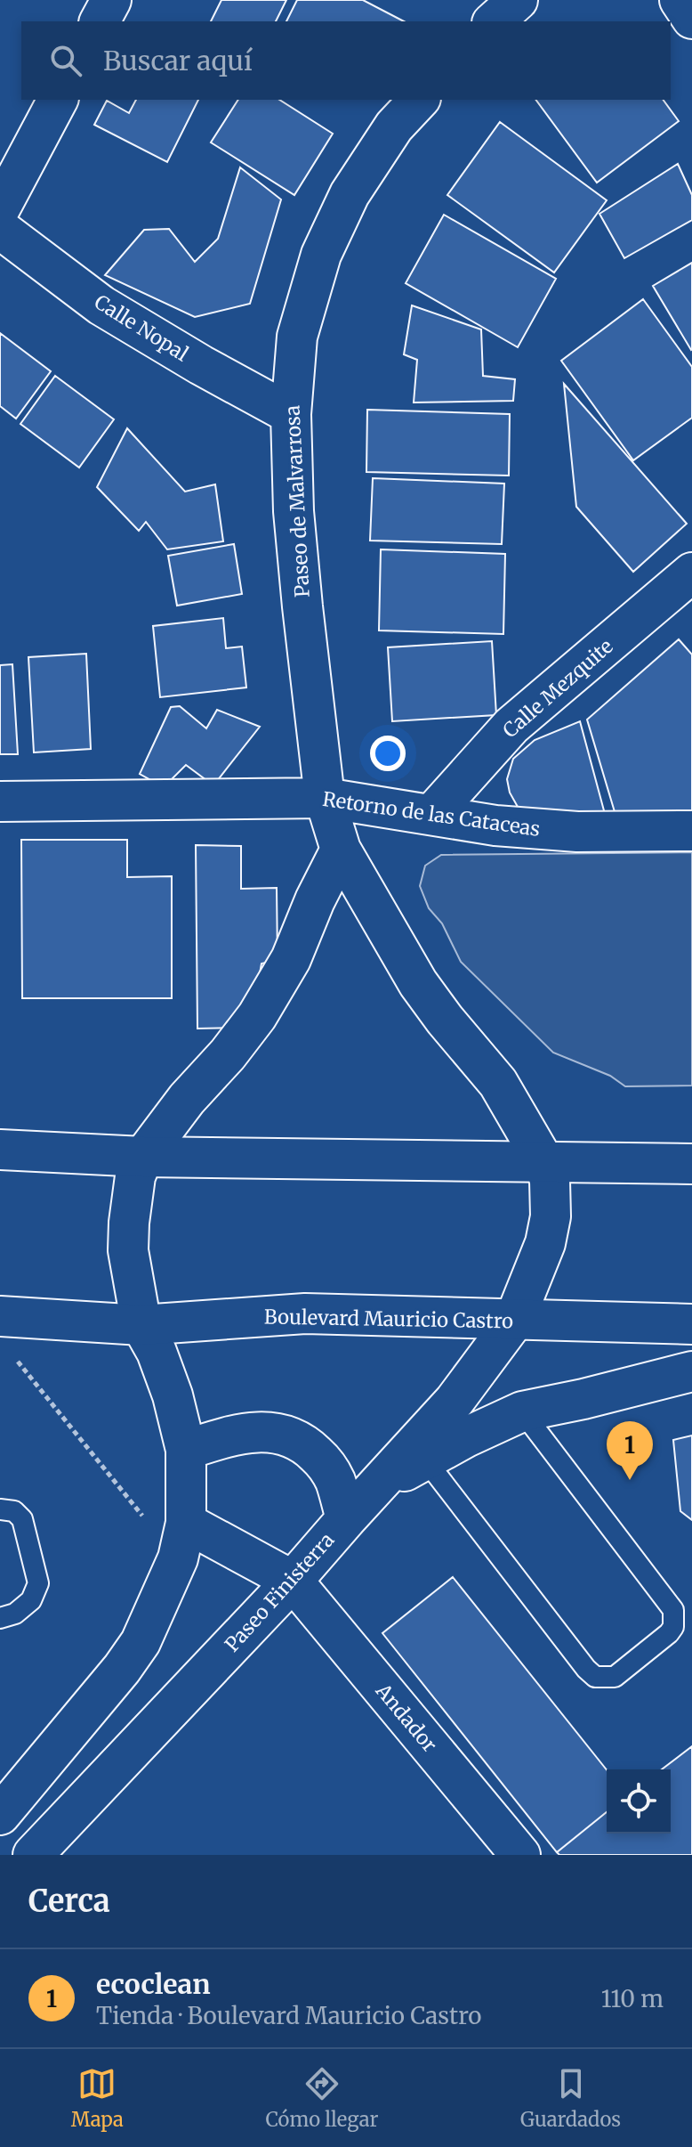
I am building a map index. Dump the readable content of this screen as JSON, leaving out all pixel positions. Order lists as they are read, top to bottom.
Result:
{
  "streets": {
    "street": [
      "Calle Nopal",
      "Paseo de Malvarrosa",
      "Calle Mezquite",
      "Retorno de las Cataceas",
      "Boulevard Mauricio Castro",
      "Paseo Finisterra",
      "Andador"
    ]
  },
  "crossings": [
    ["Calle Nopal", "Paseo de Malvarrosa"],
    ["Paseo de Malvarrosa", "Retorno de las Cataceas"],
    ["Paseo de Malvarrosa", "Paseo Finisterra"],
    ["Calle Mezquite", "Retorno de las Cataceas"],
    ["Boulevard Mauricio Castro", "Paseo Finisterra"],
    ["Paseo Finisterra", "Andador"]
  ],
  "page": {
    "search": "Buscar aquí",
    "pins": "1",
    "heading": "Cerca",
    "list": [
      {
        "mark": "1",
        "name": "ecoclean",
        "note": "Tienda · Boulevard Mauricio Castro",
        "value": "110 m"
      }
    ],
    "nav": ["Mapa", "Cómo llegar", "Guardados"]
  }
}
